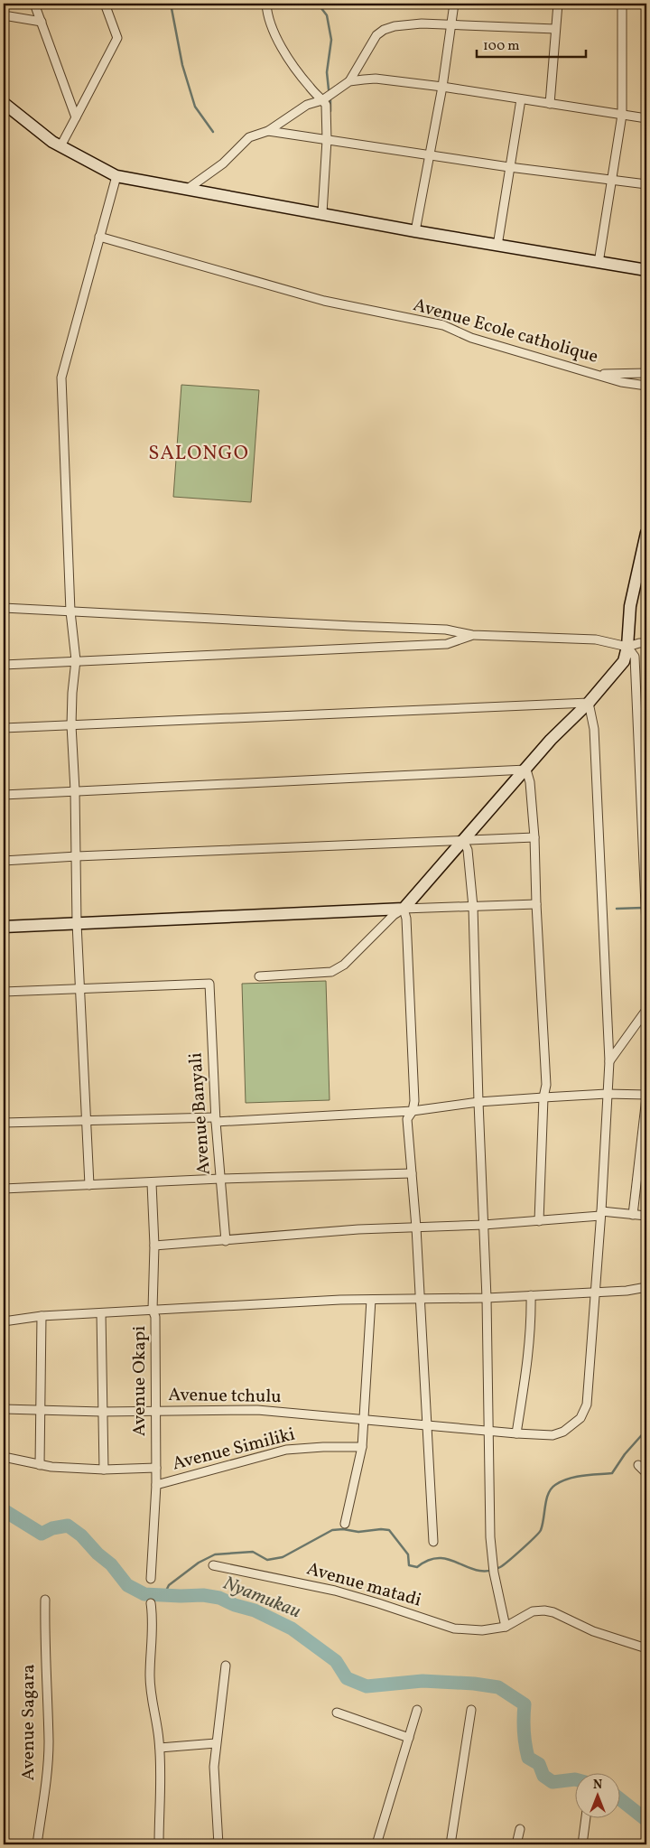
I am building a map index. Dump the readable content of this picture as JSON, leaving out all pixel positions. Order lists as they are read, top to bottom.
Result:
{
  "streets": {
    "street": [
      "Avenue Ecole catholique",
      "Avenue Banyali",
      "Avenue Okapi",
      "Avenue tchulu",
      "Avenue Similiki",
      "Avenue matadi",
      "Avenue Sagara"
    ]
  },
  "crossings": [
    ["Avenue Okapi", "Avenue tchulu"],
    ["Avenue Okapi", "Avenue Similiki"]
  ],
  "districts": ["SALONGO"],
  "water": ["Nyamukau"],
  "scale_bar": "100 m",
  "north": "top"
}
